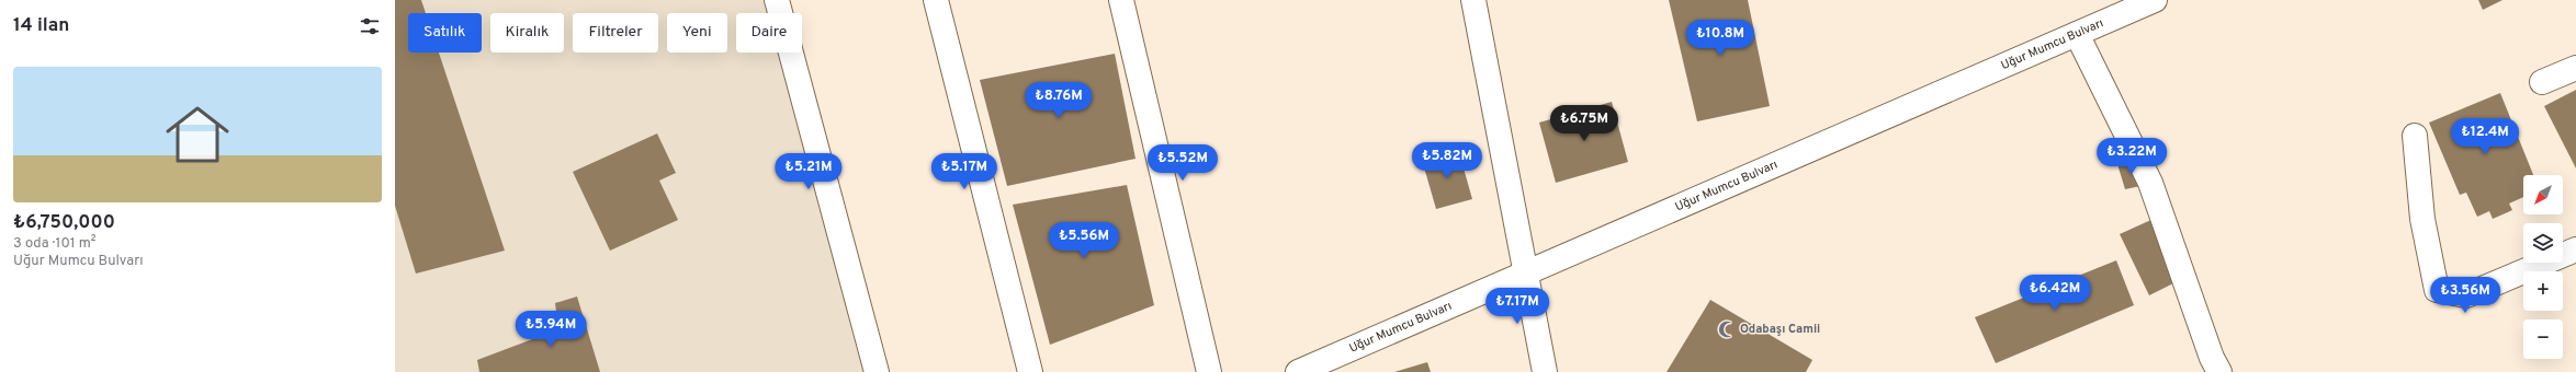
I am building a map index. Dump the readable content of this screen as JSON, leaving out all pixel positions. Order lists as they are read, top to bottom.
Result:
{
  "streets": {
    "street": ["Uğur Mumcu Bulvarı"]
  },
  "places": {
    "mosque": ["Odabaşı Camii"]
  },
  "north": "bottom left",
  "page": {
    "heading": "14 ilan",
    "chip": [
      "Satılık",
      "Kiralık",
      "Filtreler",
      "Yeni",
      "Daire"
    ],
    "price": [
      "₺10.8M",
      "₺8.76M",
      "₺6.75M",
      "₺12.4M",
      "₺3.22M",
      "₺5.82M",
      "₺5.52M",
      "₺5.21M",
      "₺5.17M",
      "₺5.56M",
      "₺6.42M",
      "₺3.56M",
      "₺7.17M",
      "₺5.94M"
    ],
    "list": [
      {
        "name": "₺6,750,000",
        "note": "3 oda · 101 m² · Uğur Mumcu Bulvarı"
      }
    ],
    "map_buttons": ["+", "−"]
  }
}
